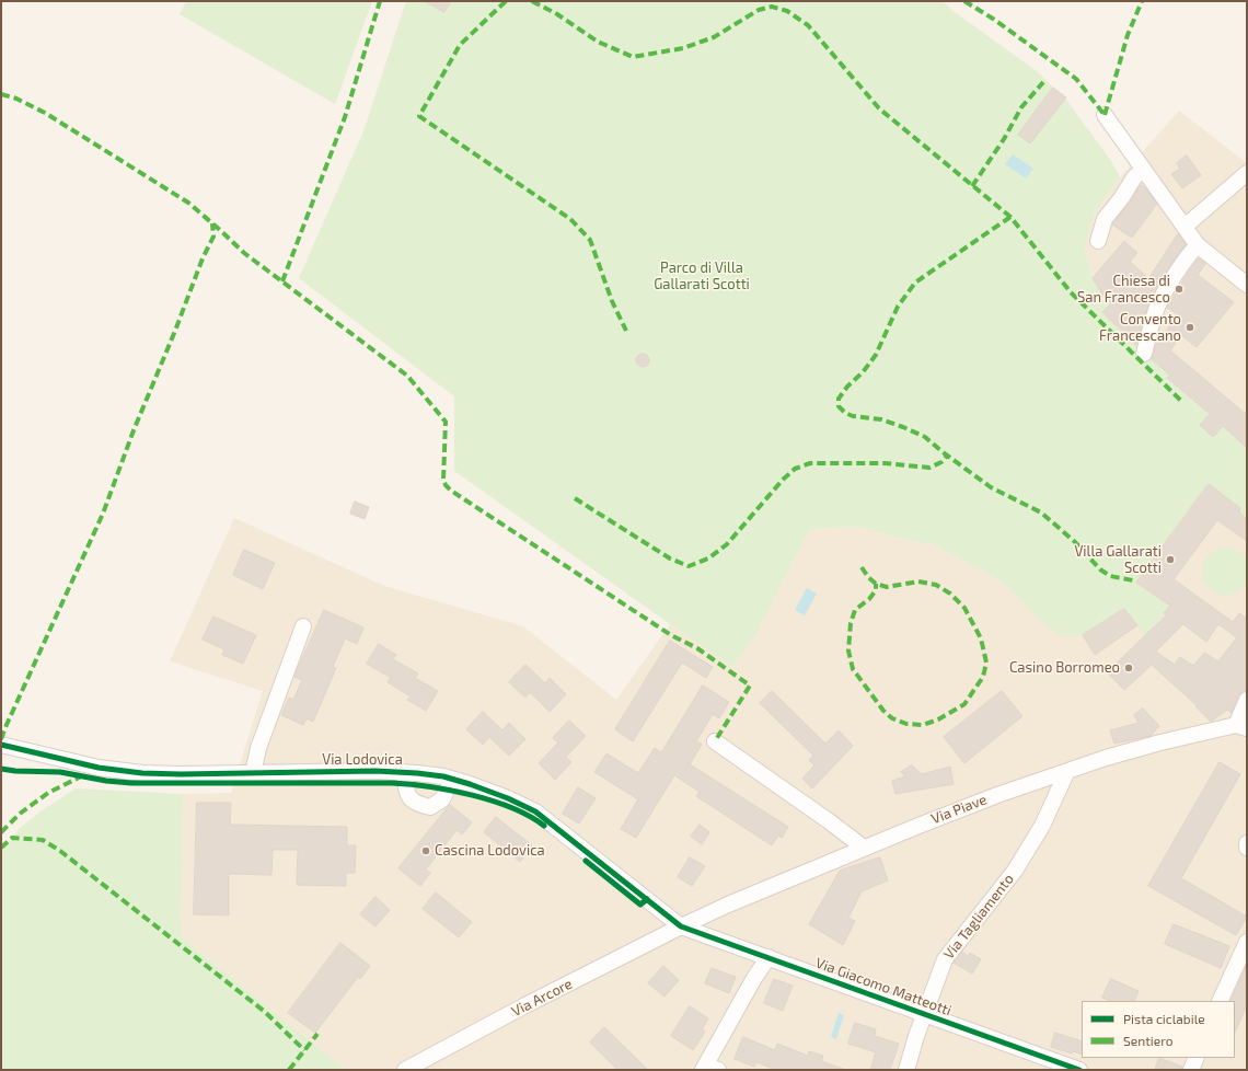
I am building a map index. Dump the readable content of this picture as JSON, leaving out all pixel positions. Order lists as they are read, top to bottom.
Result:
{
  "streets": {
    "street": [
      "Via Lodovica",
      "Via Piave",
      "Via Tagliamento",
      "Via Giacomo Matteotti",
      "Via Arcore"
    ]
  },
  "crossings": [
    ["Via Lodovica", "Via Piave"],
    ["Via Lodovica", "Via Giacomo Matteotti"],
    ["Via Lodovica", "Via Arcore"],
    ["Via Piave", "Via Tagliamento"],
    ["Via Piave", "Via Giacomo Matteotti"],
    ["Via Piave", "Via Arcore"],
    ["Via Tagliamento", "Via Giacomo Matteotti"],
    ["Via Giacomo Matteotti", "Via Arcore"]
  ],
  "parks": ["Parco di Villa Gallarati Scotti"],
  "places": [
    "Chiesa di San Francesco",
    "Convento Francescano",
    "Villa Gallarati Scotti",
    "Casino Borromeo",
    "Cascina Lodovica"
  ],
  "legend": ["Pista ciclabile", "Sentiero"]
}
